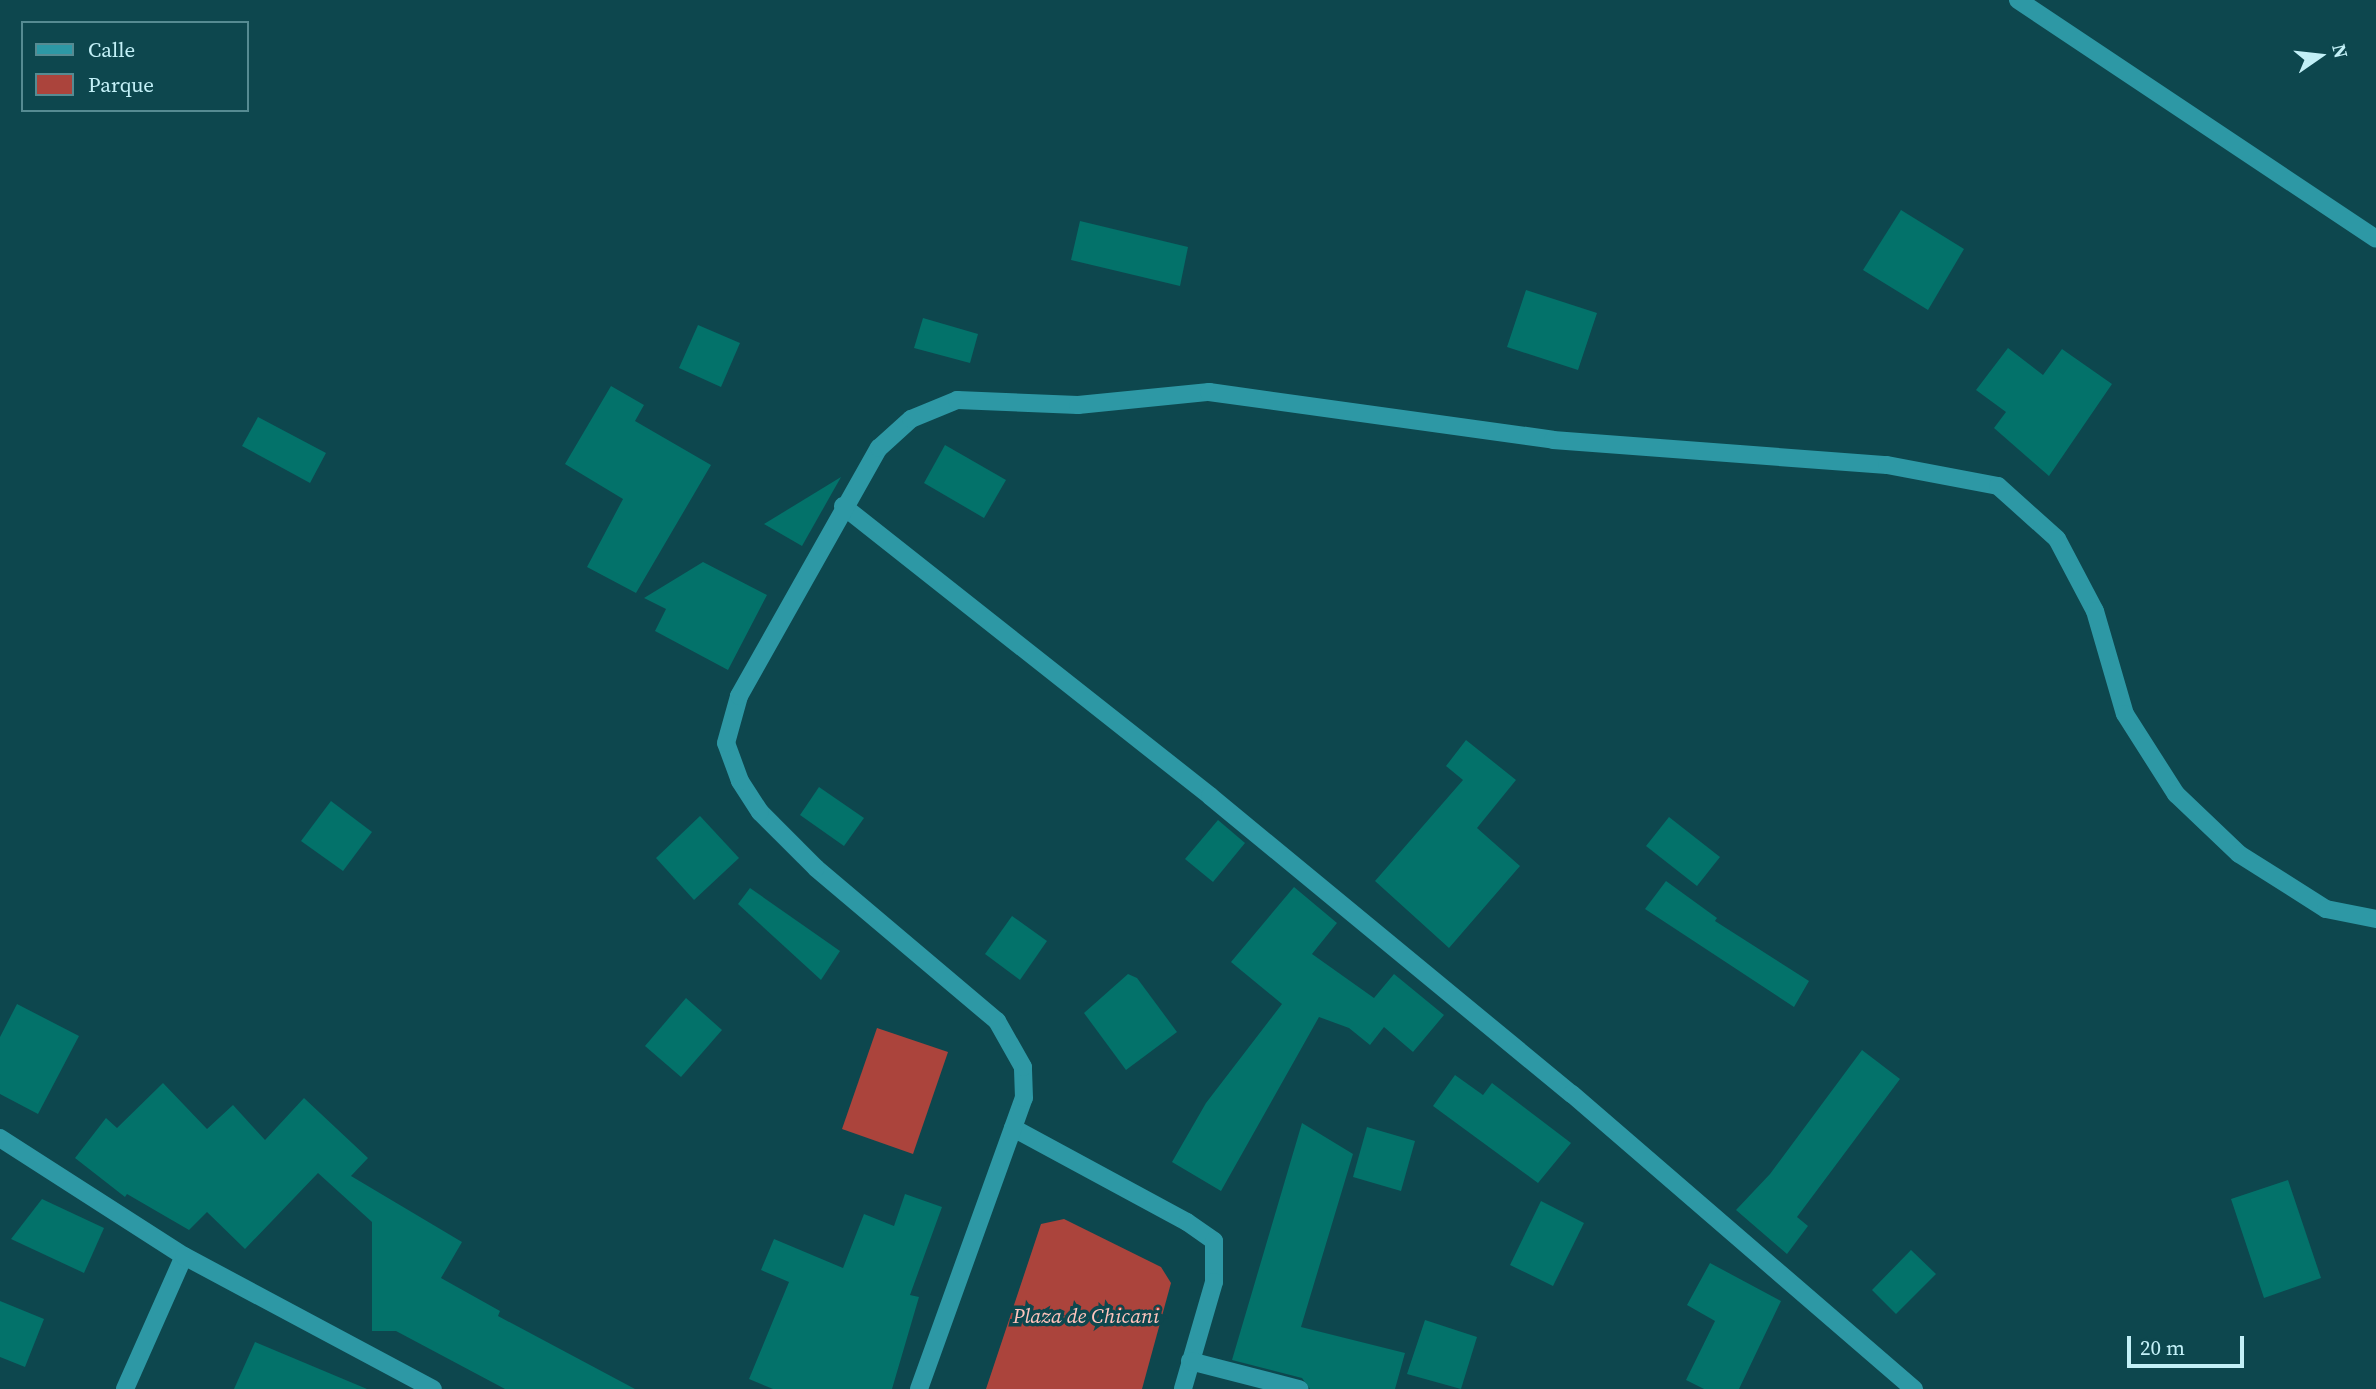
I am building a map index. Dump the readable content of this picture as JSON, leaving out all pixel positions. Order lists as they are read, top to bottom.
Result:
{
  "parks": ["Plaza de Chicani"],
  "legend": ["Calle", "Parque"],
  "scale_bar": "20 m",
  "north": "right"
}
